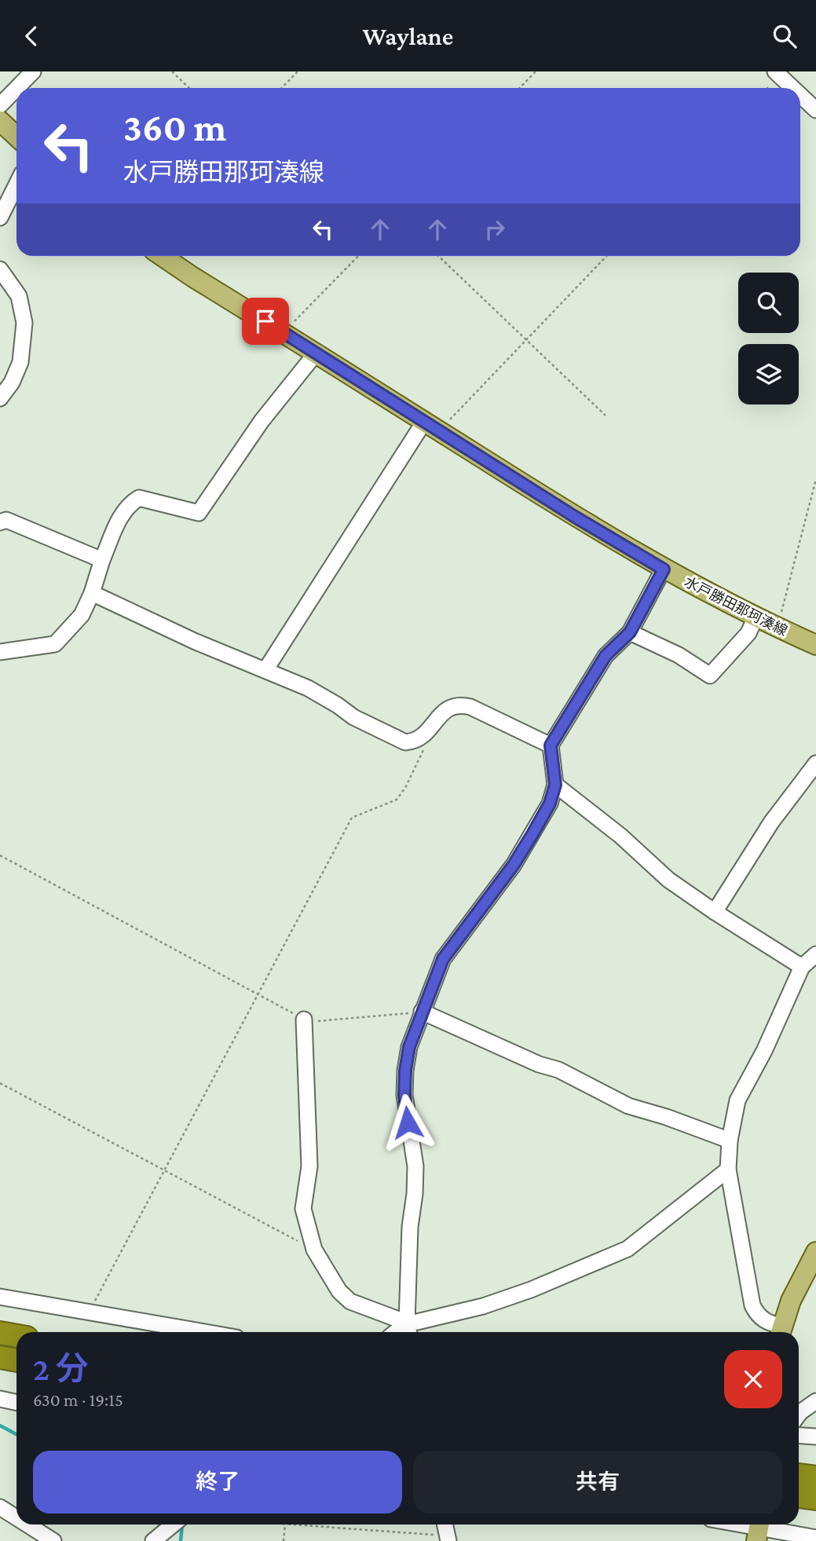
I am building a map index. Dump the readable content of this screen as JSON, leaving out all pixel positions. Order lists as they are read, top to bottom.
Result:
{
  "streets": {
    "main road": ["水戸勝田那珂湊線"]
  },
  "page": {
    "header": "Waylane",
    "turn": ["360 m", "水戸勝田那珂湊線"],
    "heading": ["2 分", "630 m · 19:15"],
    "buttons": ["終了", "共有"]
  }
}
